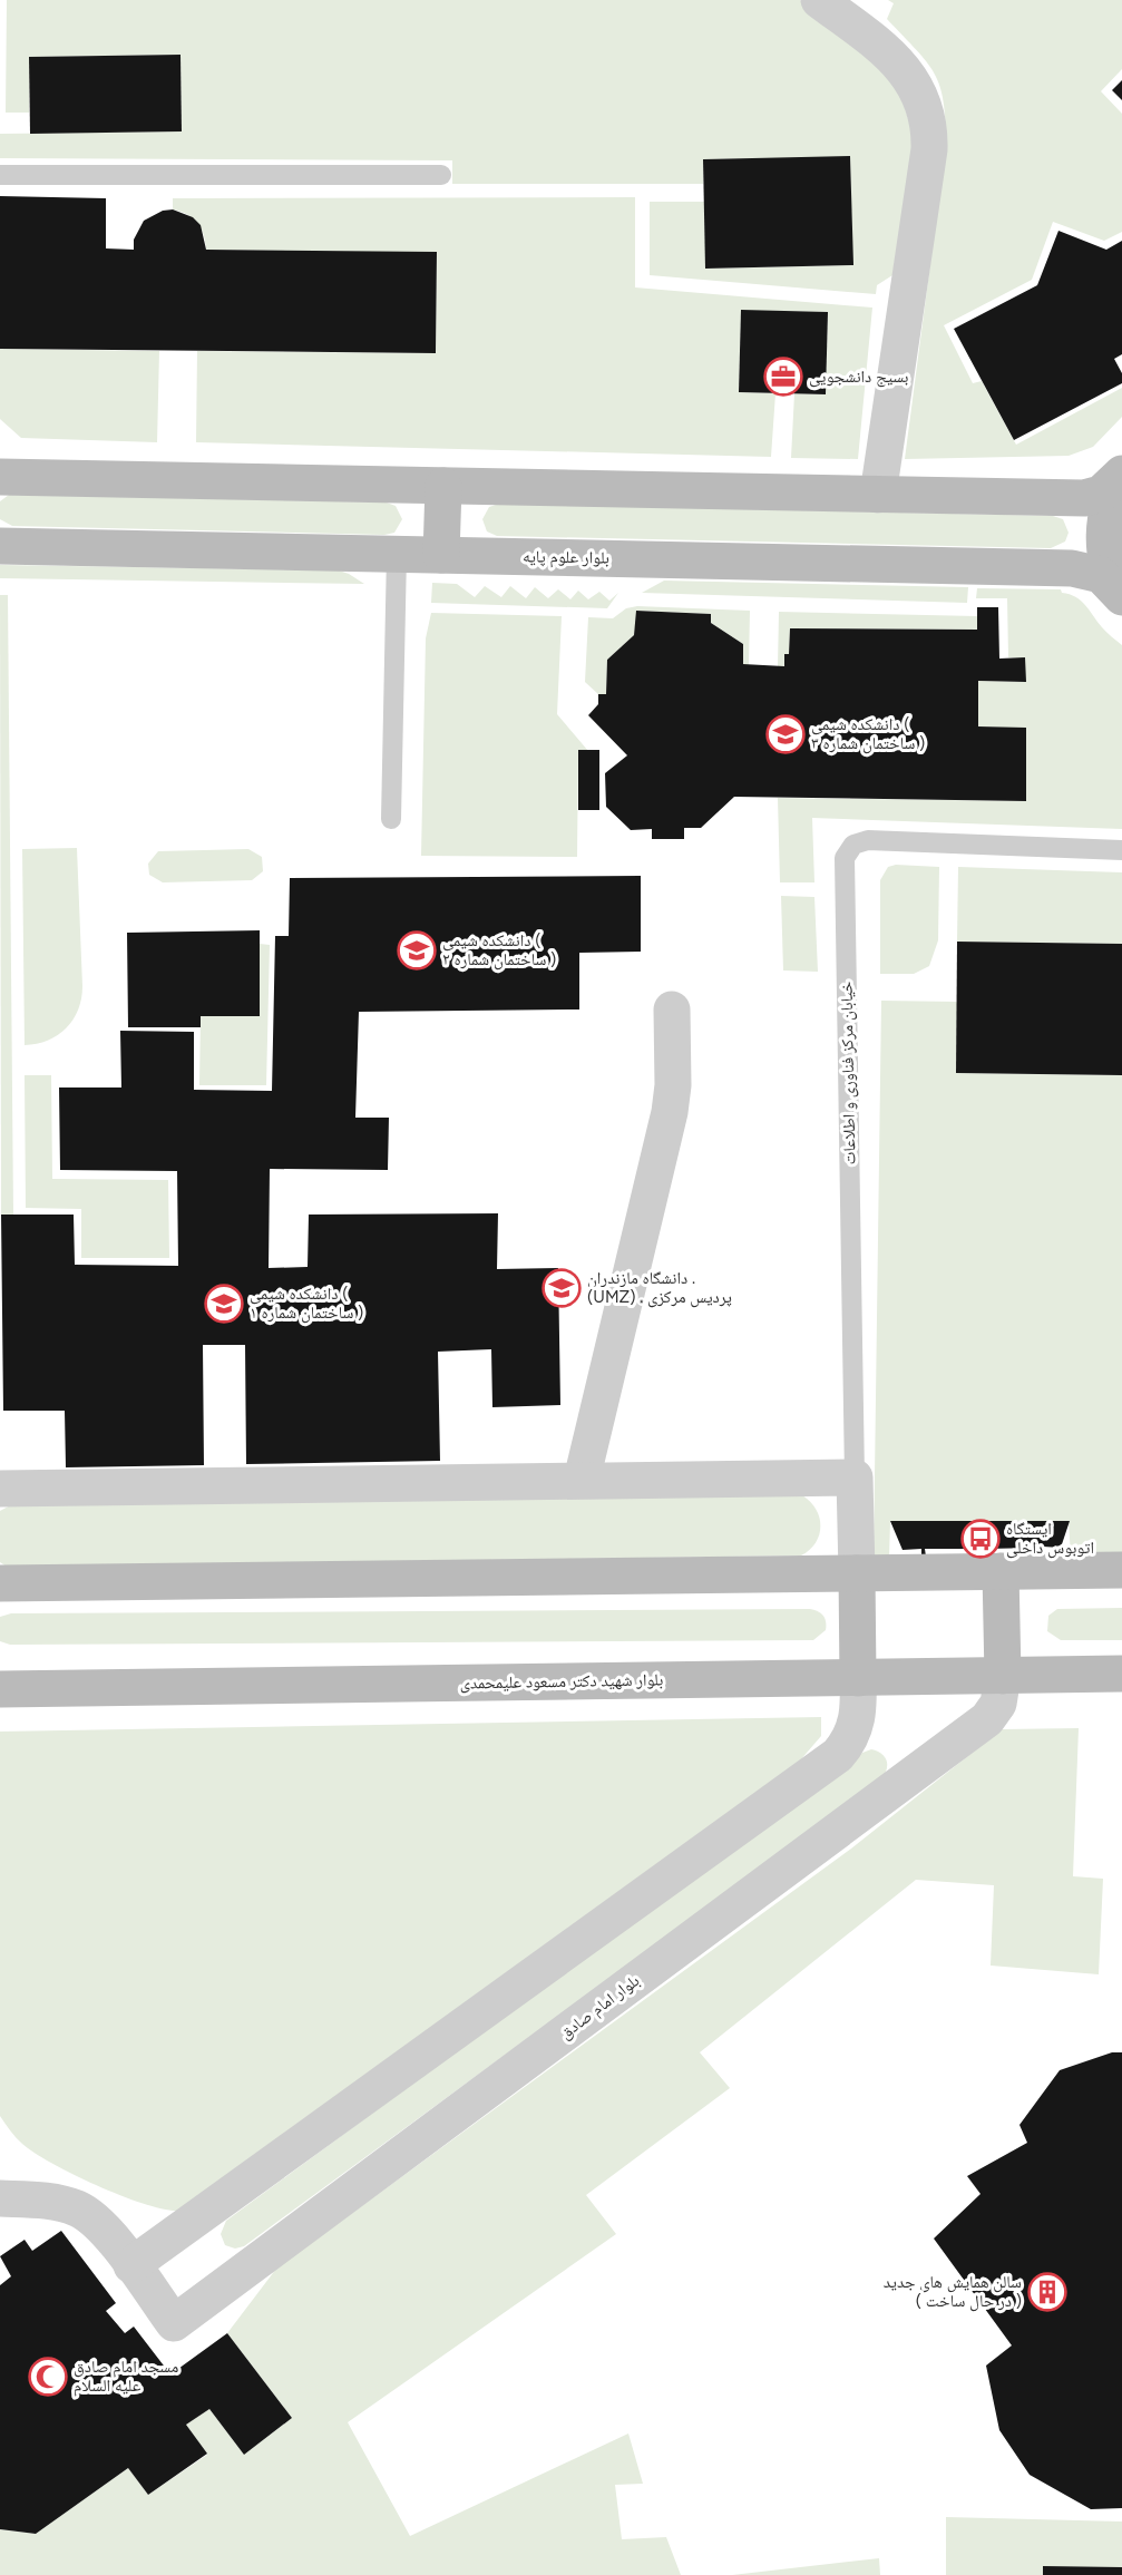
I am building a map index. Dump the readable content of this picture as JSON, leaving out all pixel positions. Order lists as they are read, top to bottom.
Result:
{
  "streets": {
    "main road": ["بلوار علوم پایه", "بلوار شهید دکتر مسعود علیمحمدی"],
    "street": ["خیابان مرکز فناوری و اطلاعات", "بلوار امام صادق"]
  },
  "crossings": [
    ["بلوار شهید دکتر مسعود علیمحمدی", "بلوار امام صادق"]
  ],
  "places": {
    "office": ["بسیج دانشجویی"],
    "school or university": [
      "دانشکده شیمی ( ساختمان شماره ۳ )",
      "دانشکده شیمی ( ساختمان شماره ۲ )",
      "دانشگاه مازندران . (UMZ) . پردیس مرکزی",
      "دانشکده شیمی ( ساختمان شماره ۱ )"
    ],
    "bus stop": ["ایستگاه اتوبوس داخلی"],
    "building": ["سالن همایش های جدید ( در حال ساخت )"],
    "mosque": ["مسجد امام صادق علیه السلام"]
  }
}
